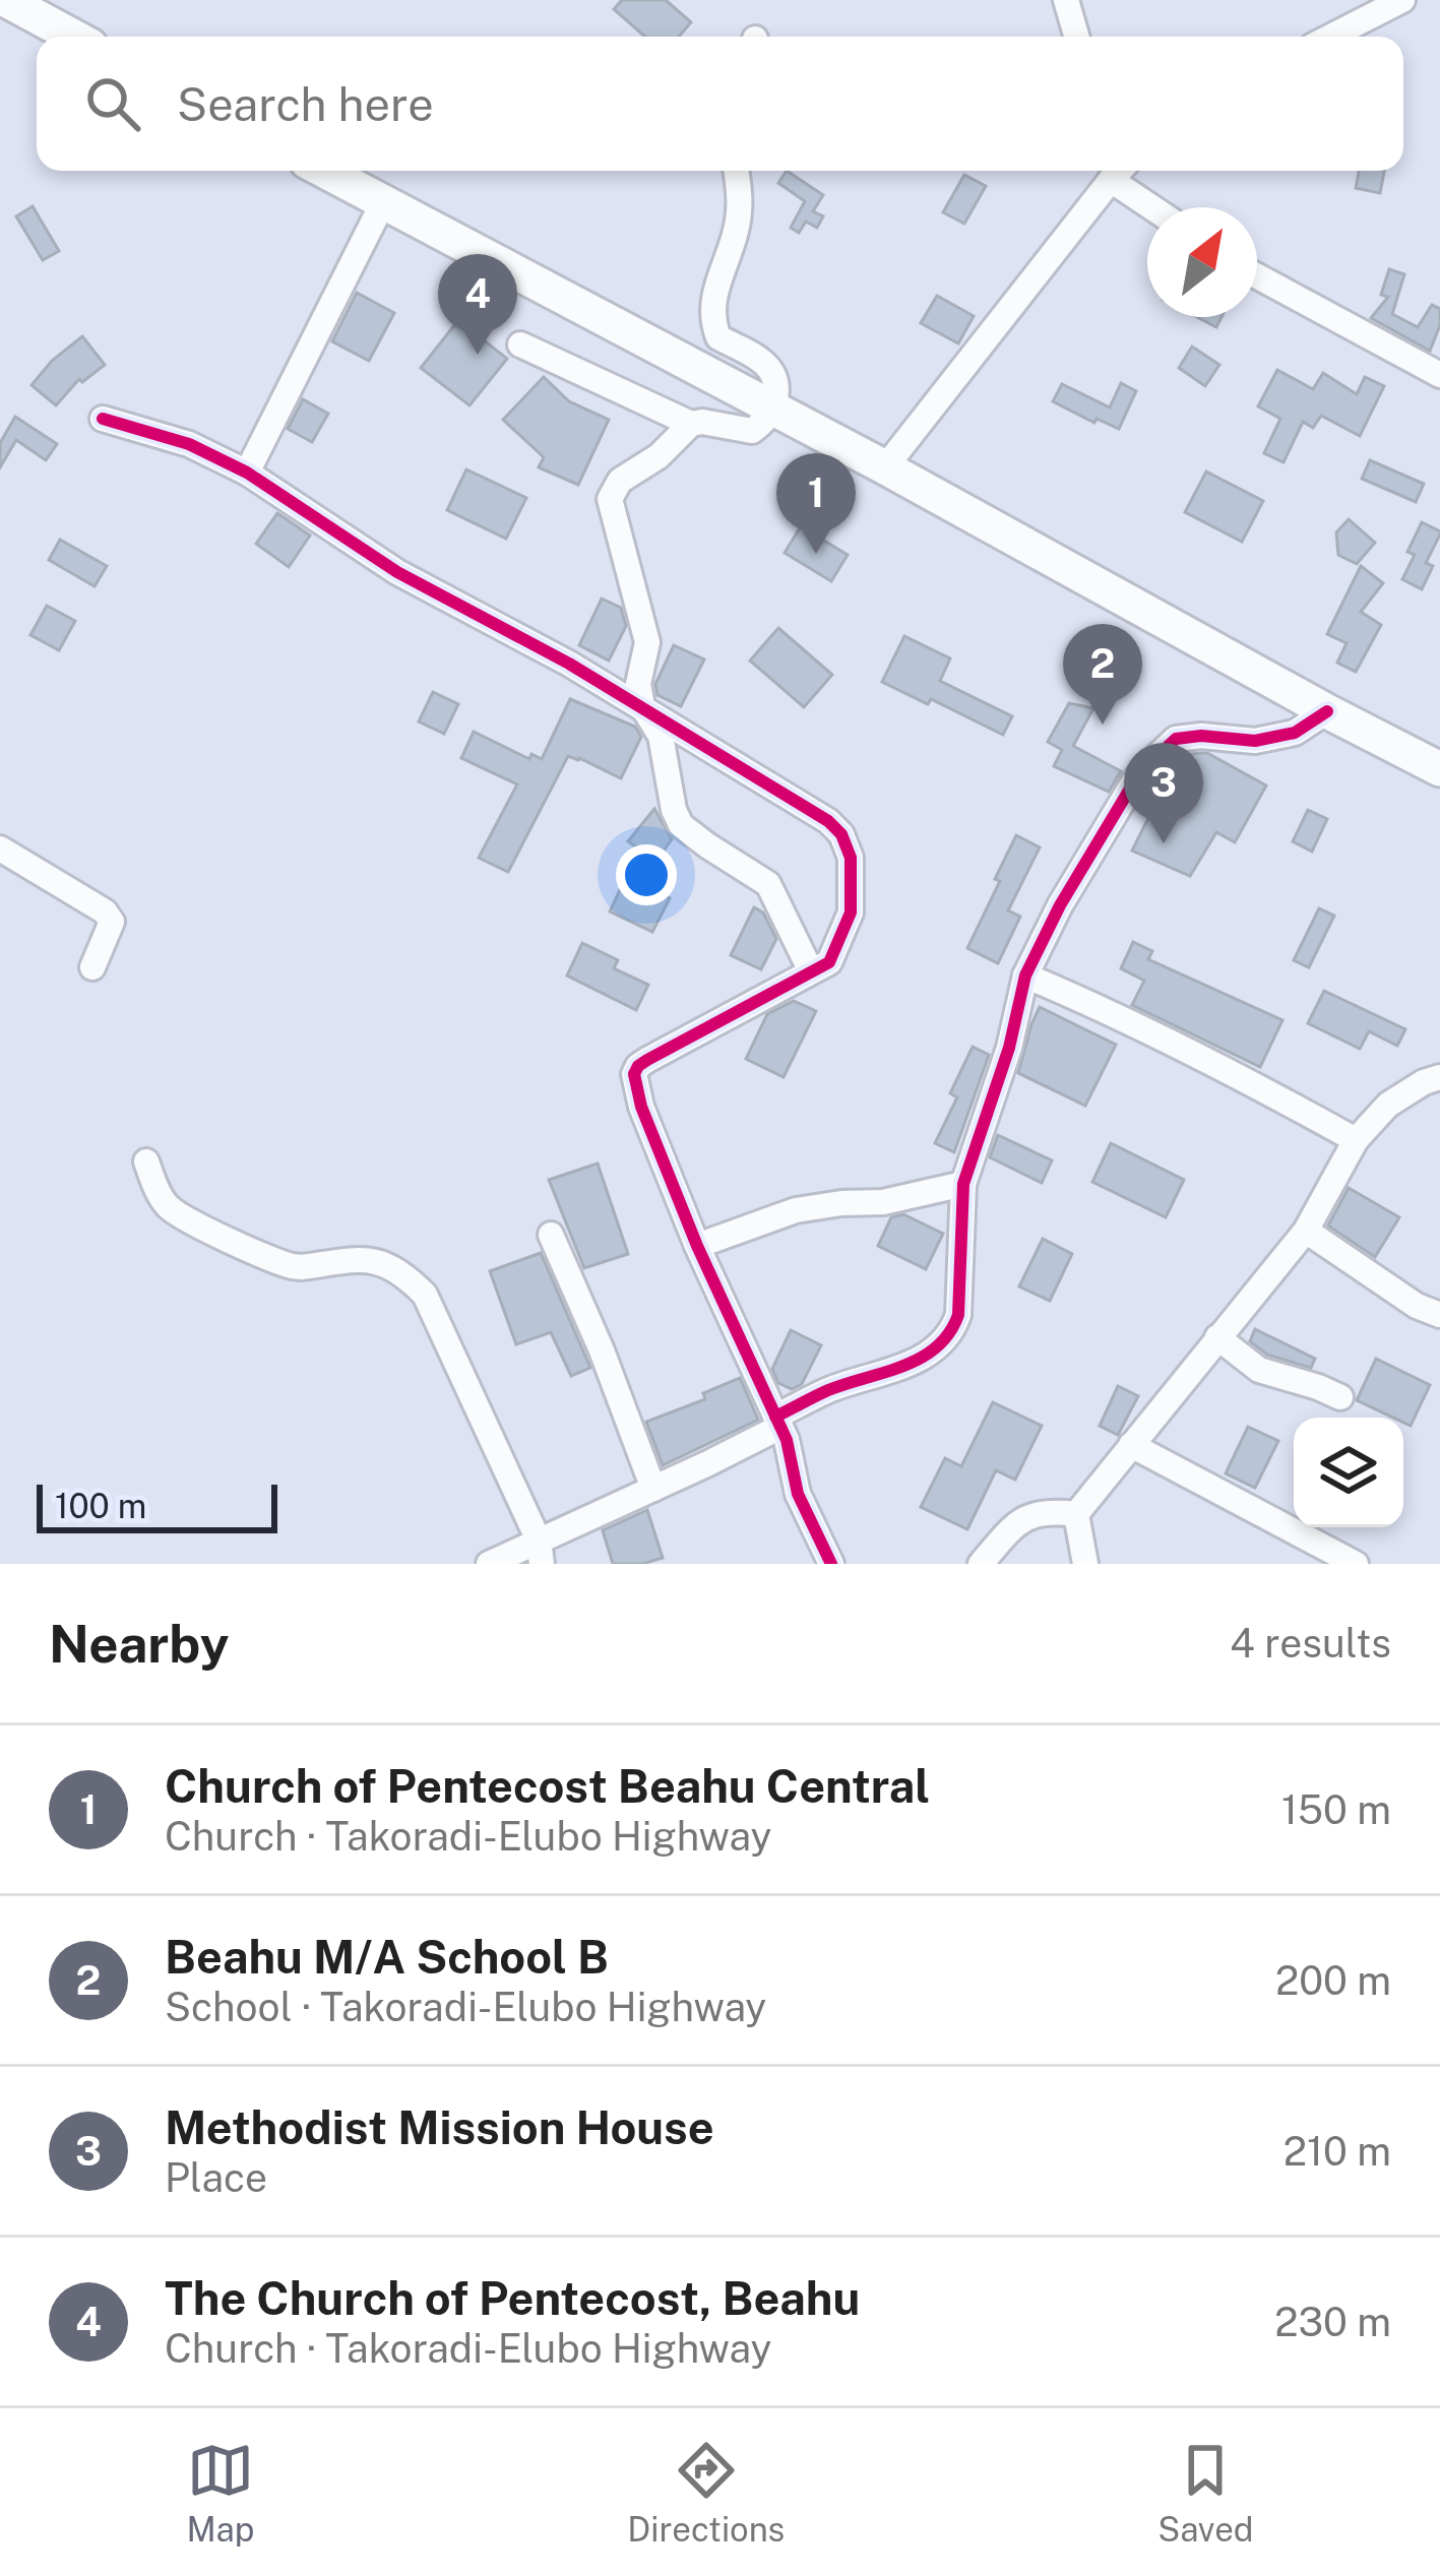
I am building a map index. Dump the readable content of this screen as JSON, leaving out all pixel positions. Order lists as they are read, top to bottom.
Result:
{
  "scale_bar": "100 m",
  "north": "top right",
  "page": {
    "search": "Search here",
    "pins": [
      "4",
      "1",
      "2",
      "3"
    ],
    "scale": "100 m",
    "heading": ["Nearby", "4 results"],
    "list": [
      {
        "mark": "1",
        "name": "Church of Pentecost Beahu Central",
        "note": "Church · Takoradi-Elubo Highway",
        "value": "150 m"
      },
      {
        "mark": "2",
        "name": "Beahu M/A School B",
        "note": "School · Takoradi-Elubo Highway",
        "value": "200 m"
      },
      {
        "mark": "3",
        "name": "Methodist Mission House",
        "note": "Place",
        "value": "210 m"
      },
      {
        "mark": "4",
        "name": "The Church of Pentecost, Beahu",
        "note": "Church · Takoradi-Elubo Highway",
        "value": "230 m"
      }
    ],
    "nav": ["Map", "Directions", "Saved"]
  }
}
